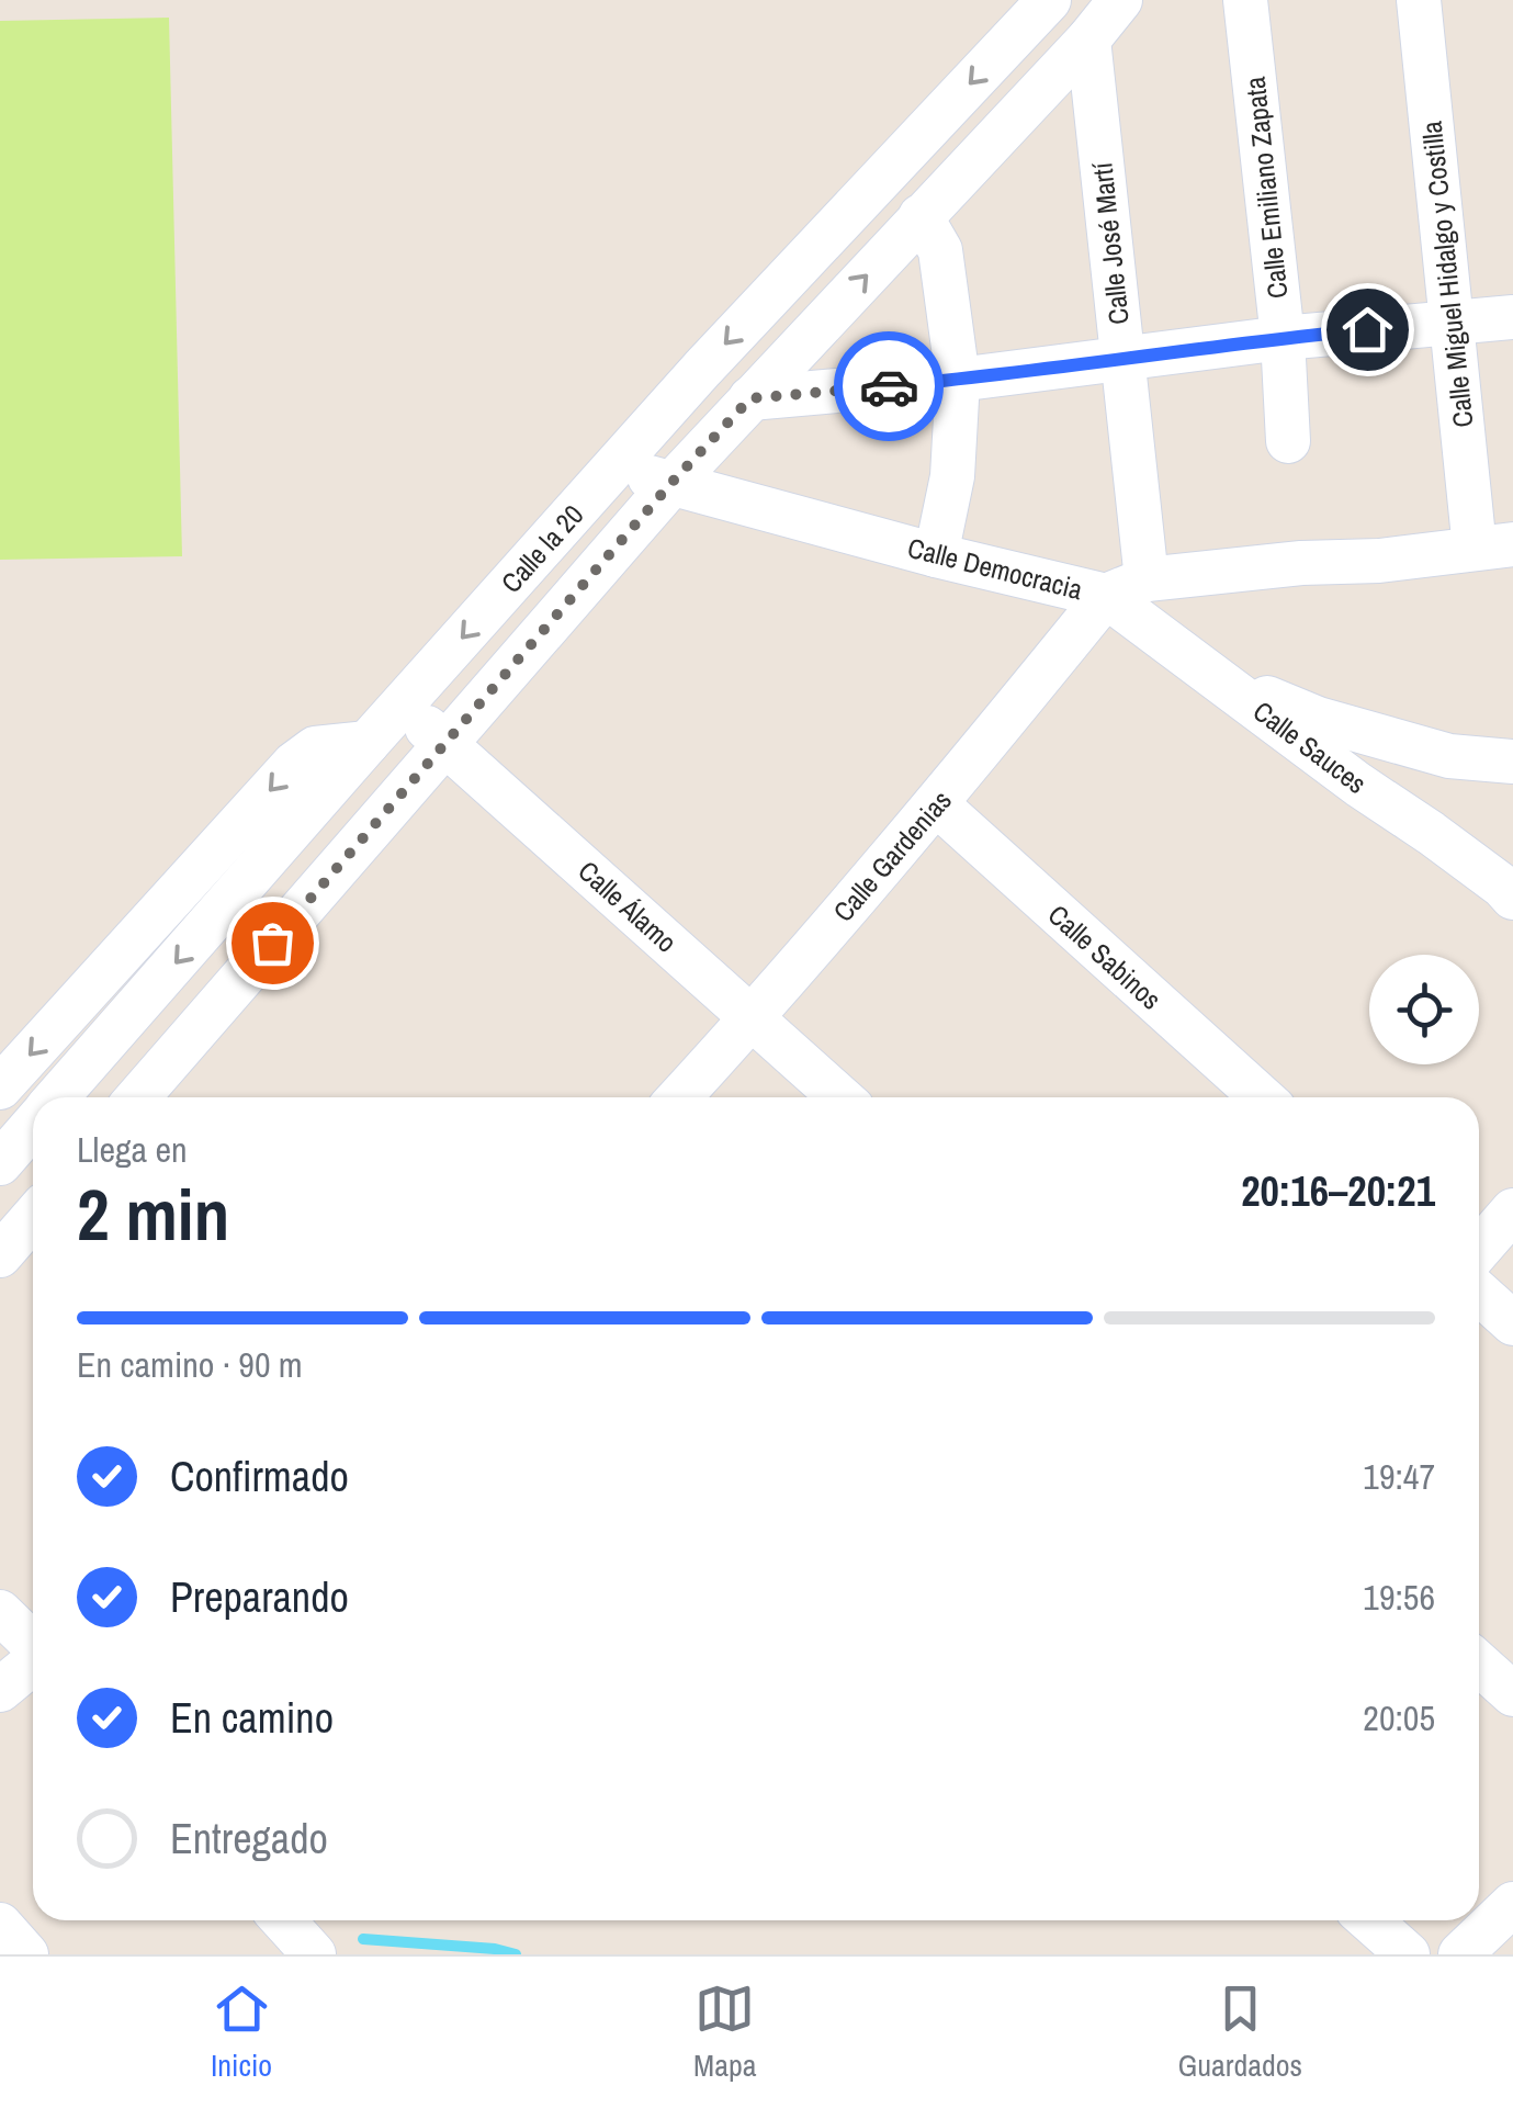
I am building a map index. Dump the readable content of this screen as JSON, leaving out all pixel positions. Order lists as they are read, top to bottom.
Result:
{
  "streets": {
    "street": [
      "Calle Emiliano Zapata",
      "Calle José Martí",
      "Calle Miguel Hidalgo y Costilla",
      "Calle la 20",
      "Calle Democracia",
      "Calle Sauces",
      "Calle Gardenias",
      "Calle Álamo",
      "Calle Sabinos"
    ]
  },
  "crossings": [
    ["Calle José Martí", "Calle la 20"],
    ["Calle José Martí", "Calle Democracia"],
    ["Calle José Martí", "Calle Sauces"],
    ["Calle José Martí", "Calle Gardenias"],
    ["Calle Miguel Hidalgo y Costilla", "Calle Democracia"],
    ["Calle la 20", "Calle Democracia"],
    ["Calle la 20", "Calle Álamo"],
    ["Calle Democracia", "Calle Sauces"],
    ["Calle Democracia", "Calle Gardenias"],
    ["Calle Sauces", "Calle Gardenias"],
    ["Calle Gardenias", "Calle Álamo"],
    ["Calle Gardenias", "Calle Sabinos"]
  ],
  "page": {
    "heading": ["2 min", "Llega en", "20:16–20:21"],
    "bar": "En camino · 90 m",
    "list": [
      ["Confirmado", "19:47"],
      ["Preparando", "19:56"],
      ["En camino", "20:05"],
      "Entregado"
    ],
    "tabs": ["Inicio", "Mapa", "Guardados"]
  }
}
